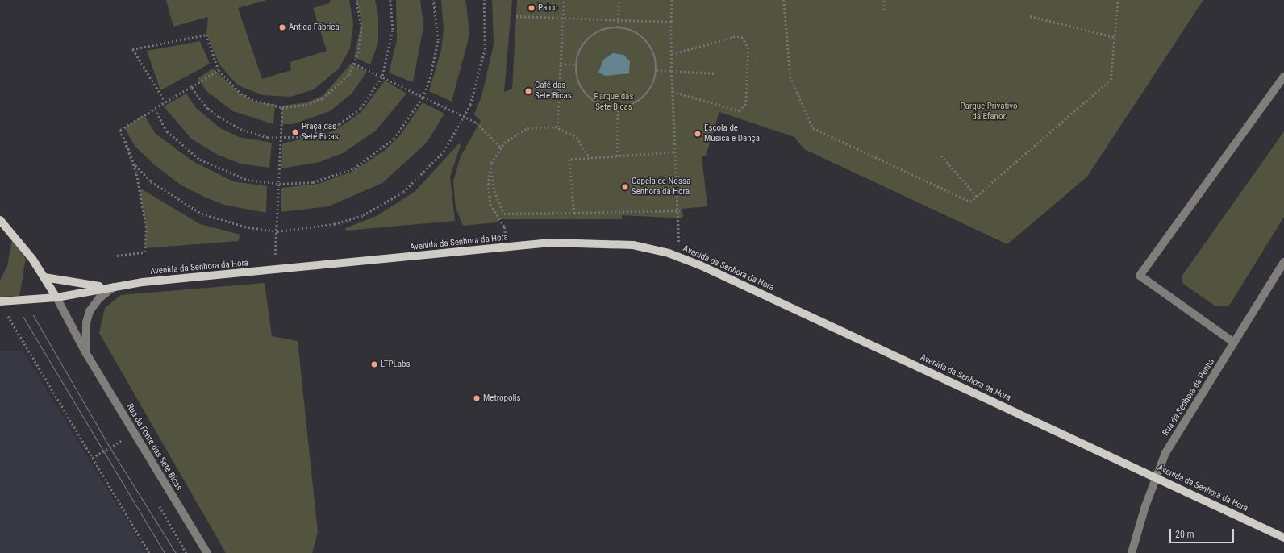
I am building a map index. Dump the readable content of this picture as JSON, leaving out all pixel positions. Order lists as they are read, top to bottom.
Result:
{
  "streets": {
    "main road": ["Avenida da Senhora da Hora", "Rua da Fonte das Sete Bicas"],
    "street": ["Rua da Senhora da Penha"]
  },
  "crossings": [
    ["Avenida da Senhora da Hora", "Rua da Senhora da Penha"],
    ["Avenida da Senhora da Hora", "Rua da Fonte das Sete Bicas"]
  ],
  "parks": ["Parque das Sete Bicas", "Parque Privativo da Efanor"],
  "places": [
    "Palco",
    "Antiga Fábrica",
    "Café das Sete Bicas",
    "Praça das Sete Bicas",
    "Escola de Música e Dança",
    "Capela de Nossa Senhora da Hora",
    "LTPLabs",
    "Metropolis"
  ],
  "scale_bar": "20 m"
}
